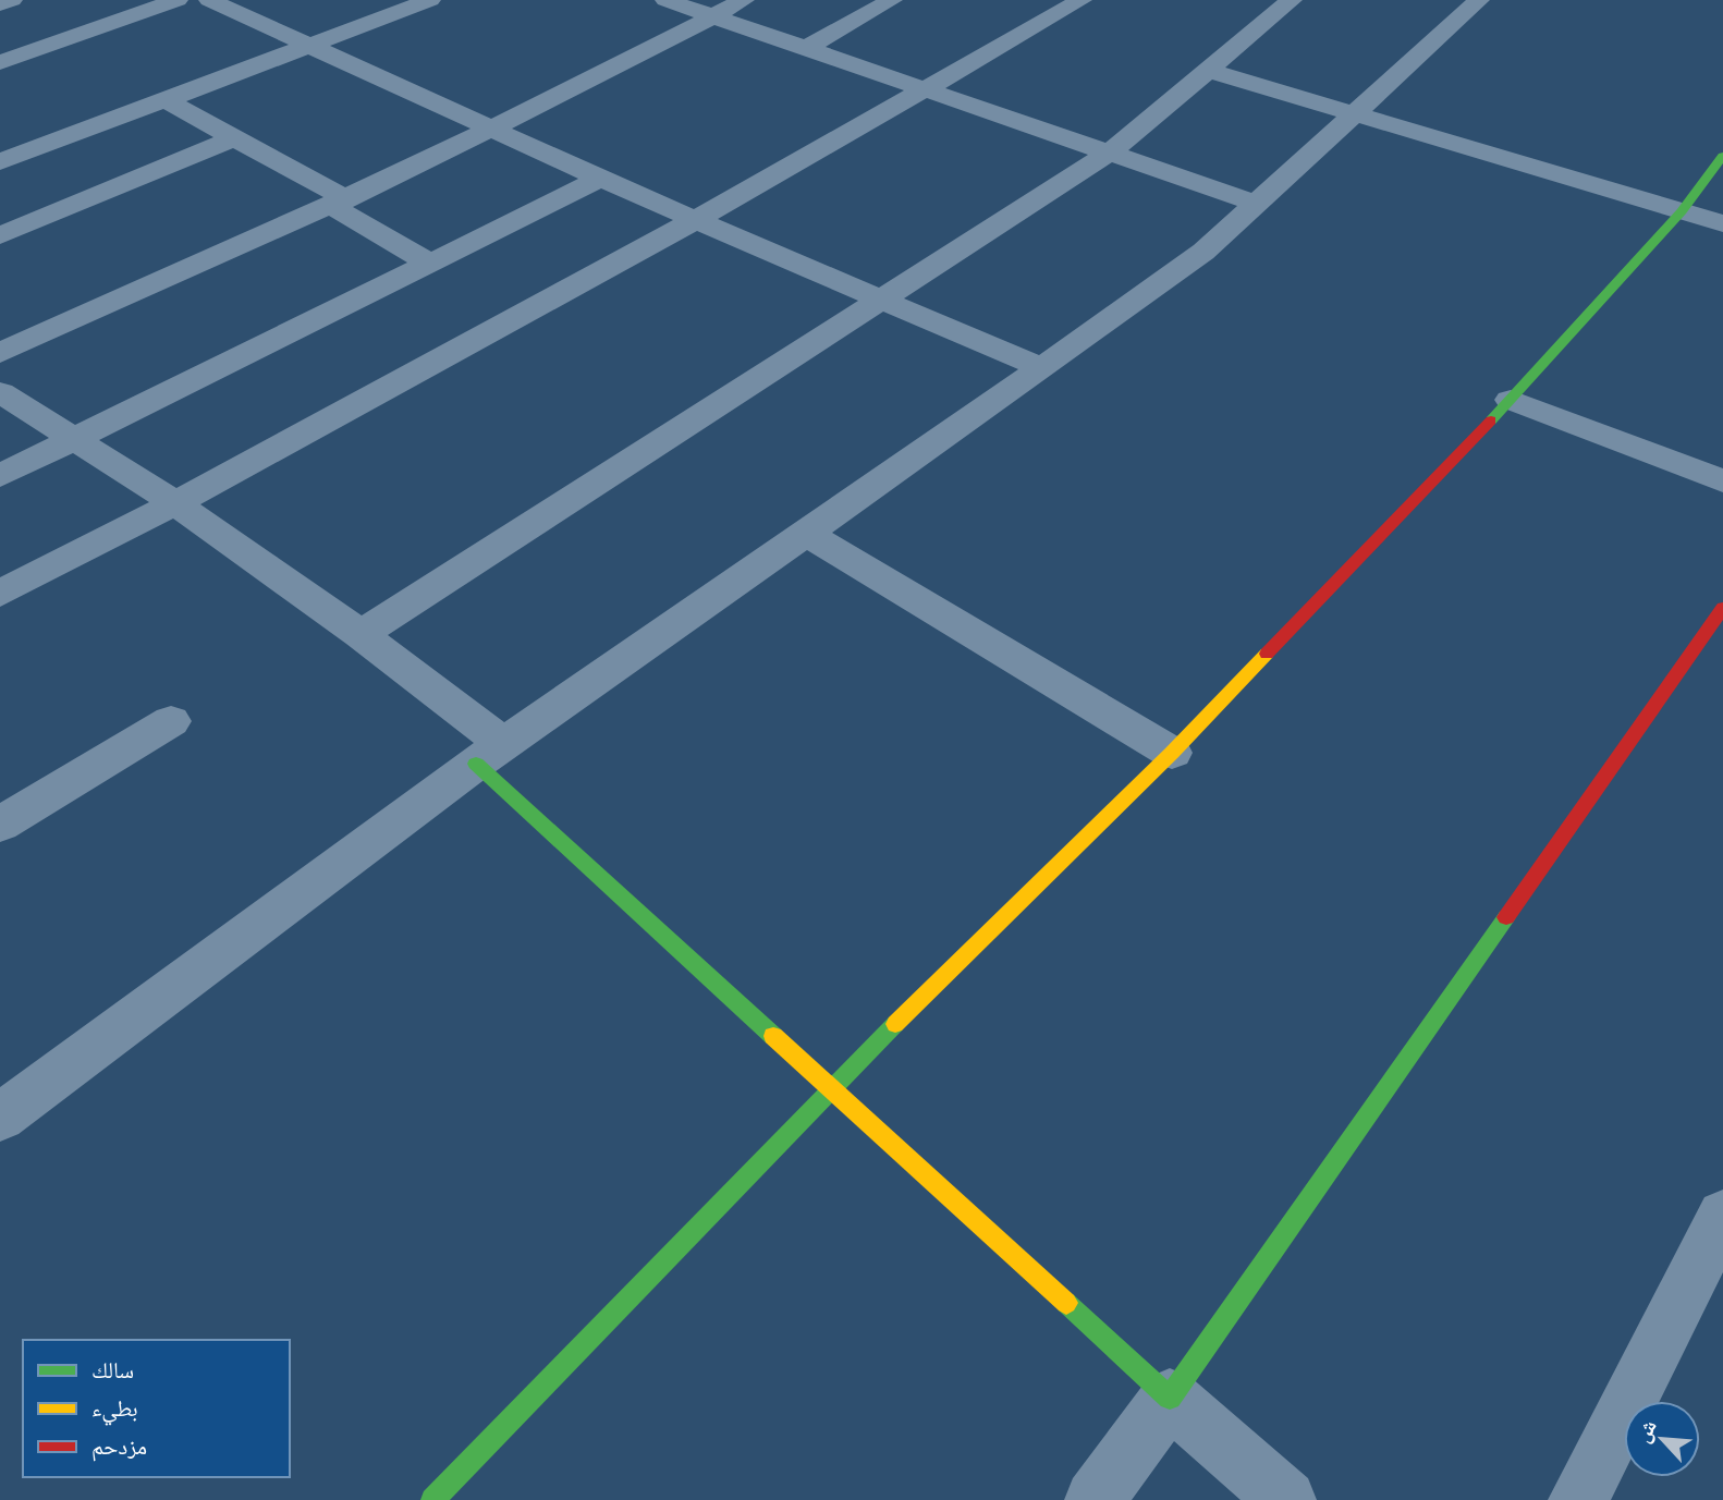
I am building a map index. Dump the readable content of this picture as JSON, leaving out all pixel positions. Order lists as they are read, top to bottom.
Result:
{
  "legend": ["سالك", "بطيء", "مزدحم"],
  "north": "top left"
}
